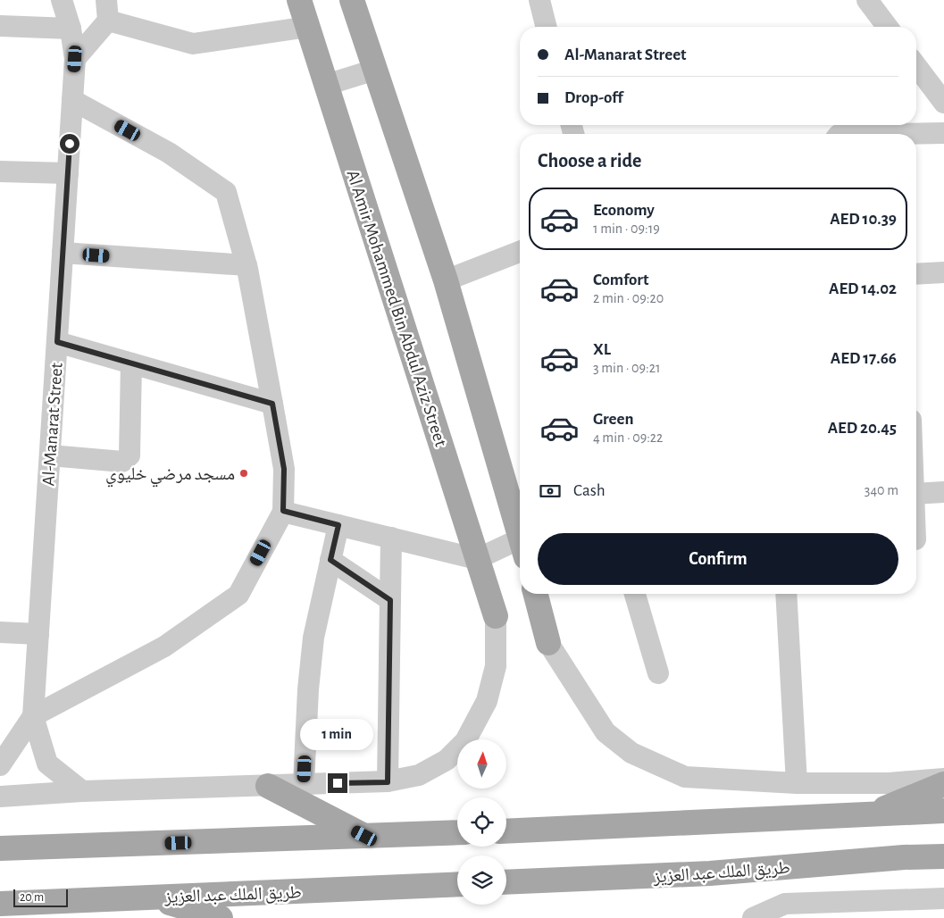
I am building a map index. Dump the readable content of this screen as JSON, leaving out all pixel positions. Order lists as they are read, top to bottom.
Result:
{
  "streets": {
    "main road": ["Al Amir Mohammed Bin Abdul Aziz Street", "طريق الملك عبد العزيز"],
    "street": ["Al-Manarat Street"]
  },
  "places": ["مسجد مرضي خليوي"],
  "scale_bar": "20 m",
  "north": "top",
  "page": {
    "banner": ["Al-Manarat Street", "Drop-off"],
    "heading": "Choose a ride",
    "list": [
      {
        "name": "Economy",
        "note": "1 min · 09:19",
        "value": "AED 10.39"
      },
      {
        "name": "Comfort",
        "note": "2 min · 09:20",
        "value": "AED 14.02"
      },
      {
        "name": "XL",
        "note": "3 min · 09:21",
        "value": "AED 17.66"
      },
      {
        "name": "Green",
        "note": "4 min · 09:22",
        "value": "AED 20.45"
      }
    ],
    "pay": ["Cash", "340 m"],
    "buttons": "Confirm",
    "bubble": "1 min",
    "scale": "20 m"
  }
}
